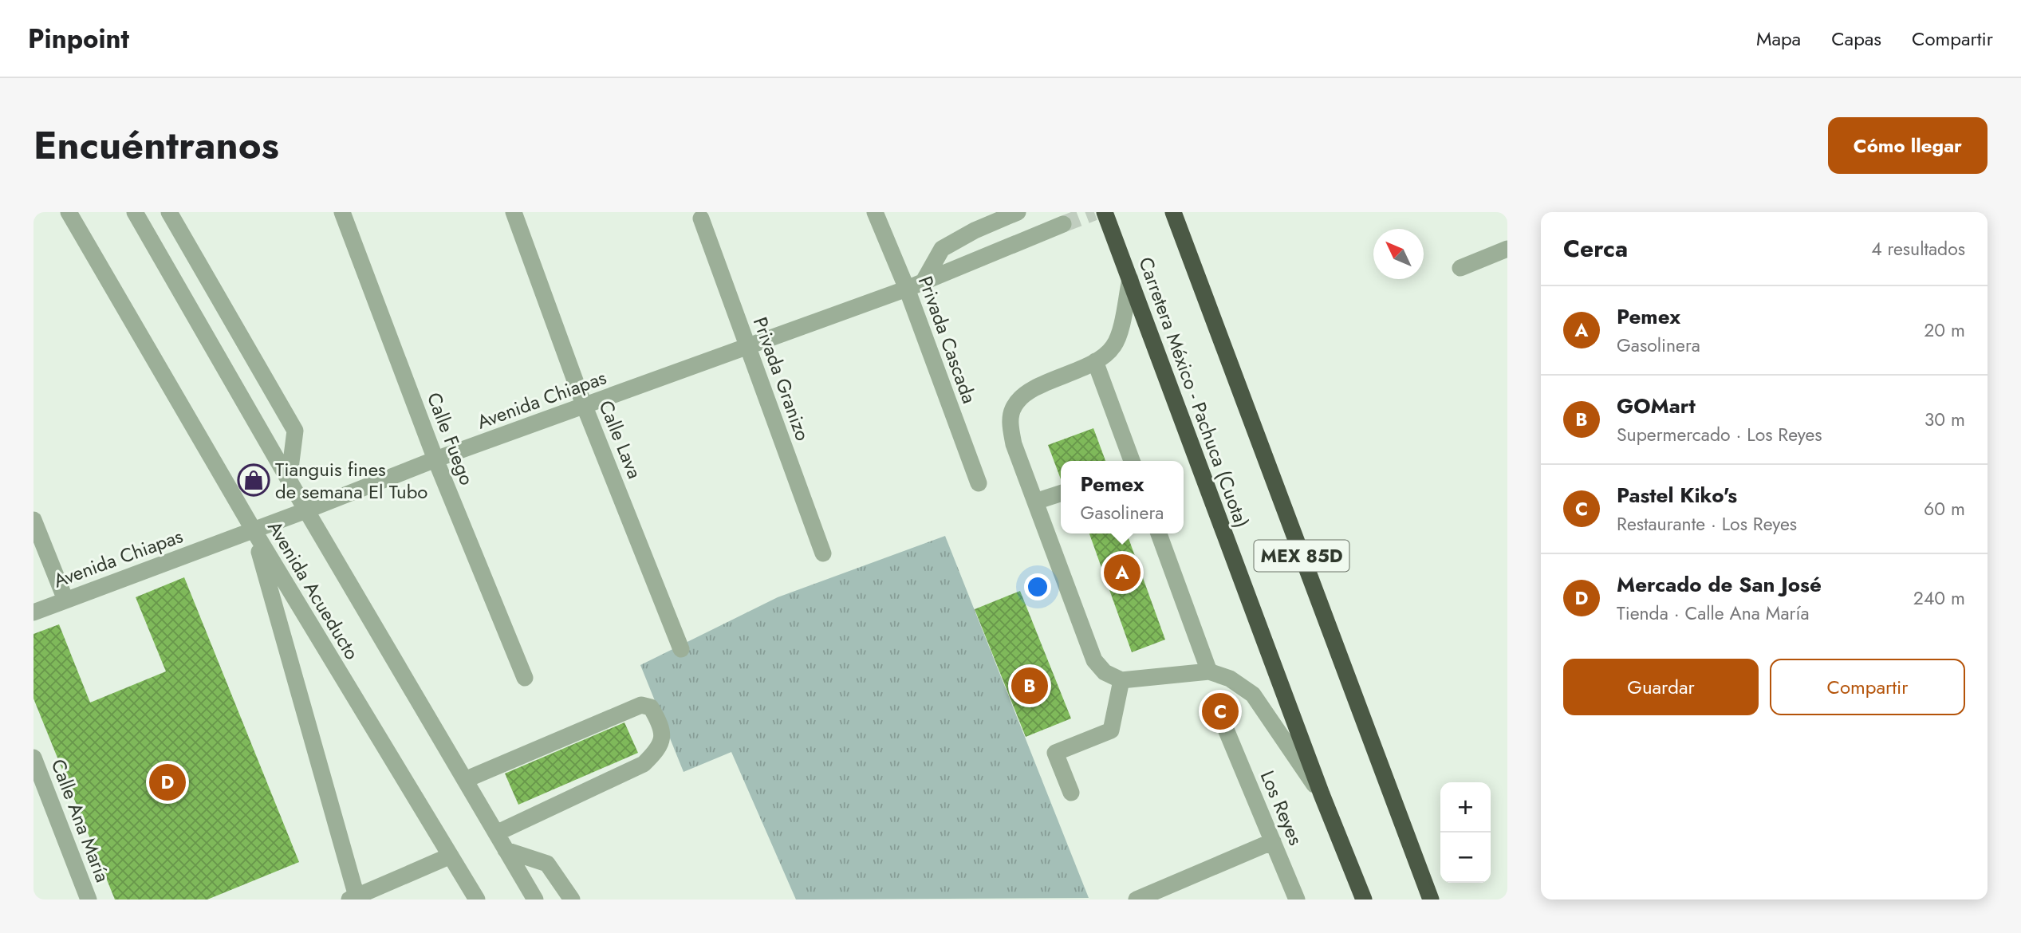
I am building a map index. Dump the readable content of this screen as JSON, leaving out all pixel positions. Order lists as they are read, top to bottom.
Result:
{
  "streets": {
    "highway": ["Carretera México - Pachuca (Cuota)", "MEX 85D"],
    "street": [
      "Privada Cascada",
      "Privada Granizo",
      "Avenida Chiapas",
      "Calle Fuego",
      "Calle Lava",
      "Avenida Acueducto",
      "Los Reyes",
      "Calle Ana María"
    ]
  },
  "crossings": [
    ["Privada Cascada", "Avenida Chiapas"],
    ["Privada Granizo", "Avenida Chiapas"],
    ["Avenida Chiapas", "Calle Fuego"],
    ["Avenida Chiapas", "Calle Lava"],
    ["Avenida Chiapas", "Avenida Acueducto"]
  ],
  "places": {
    "shop": ["Tianguis fines de semana El Tubo"]
  },
  "north": "top left",
  "page": {
    "header": "Pinpoint",
    "nav": ["Mapa", "Capas", "Compartir"],
    "title": "Encuéntranos",
    "buttons": [
      "Cómo llegar",
      ["Guardar", "Compartir"]
    ],
    "heading": ["Cerca", "4 resultados"],
    "list": [
      {
        "mark": "A",
        "name": "Pemex",
        "note": "Gasolinera",
        "value": "20 m"
      },
      {
        "mark": "B",
        "name": "GOMart",
        "note": "Supermercado · Los Reyes",
        "value": "30 m"
      },
      {
        "mark": "C",
        "name": "Pastel Kiko's",
        "note": "Restaurante · Los Reyes",
        "value": "60 m"
      },
      {
        "mark": "D",
        "name": "Mercado de San José",
        "note": "Tienda · Calle Ana María",
        "value": "240 m"
      }
    ],
    "popup": ["Pemex", "Gasolinera"],
    "pins": [
      "A",
      "B",
      "C",
      "D"
    ],
    "map_buttons": ["+", "−"]
  }
}
